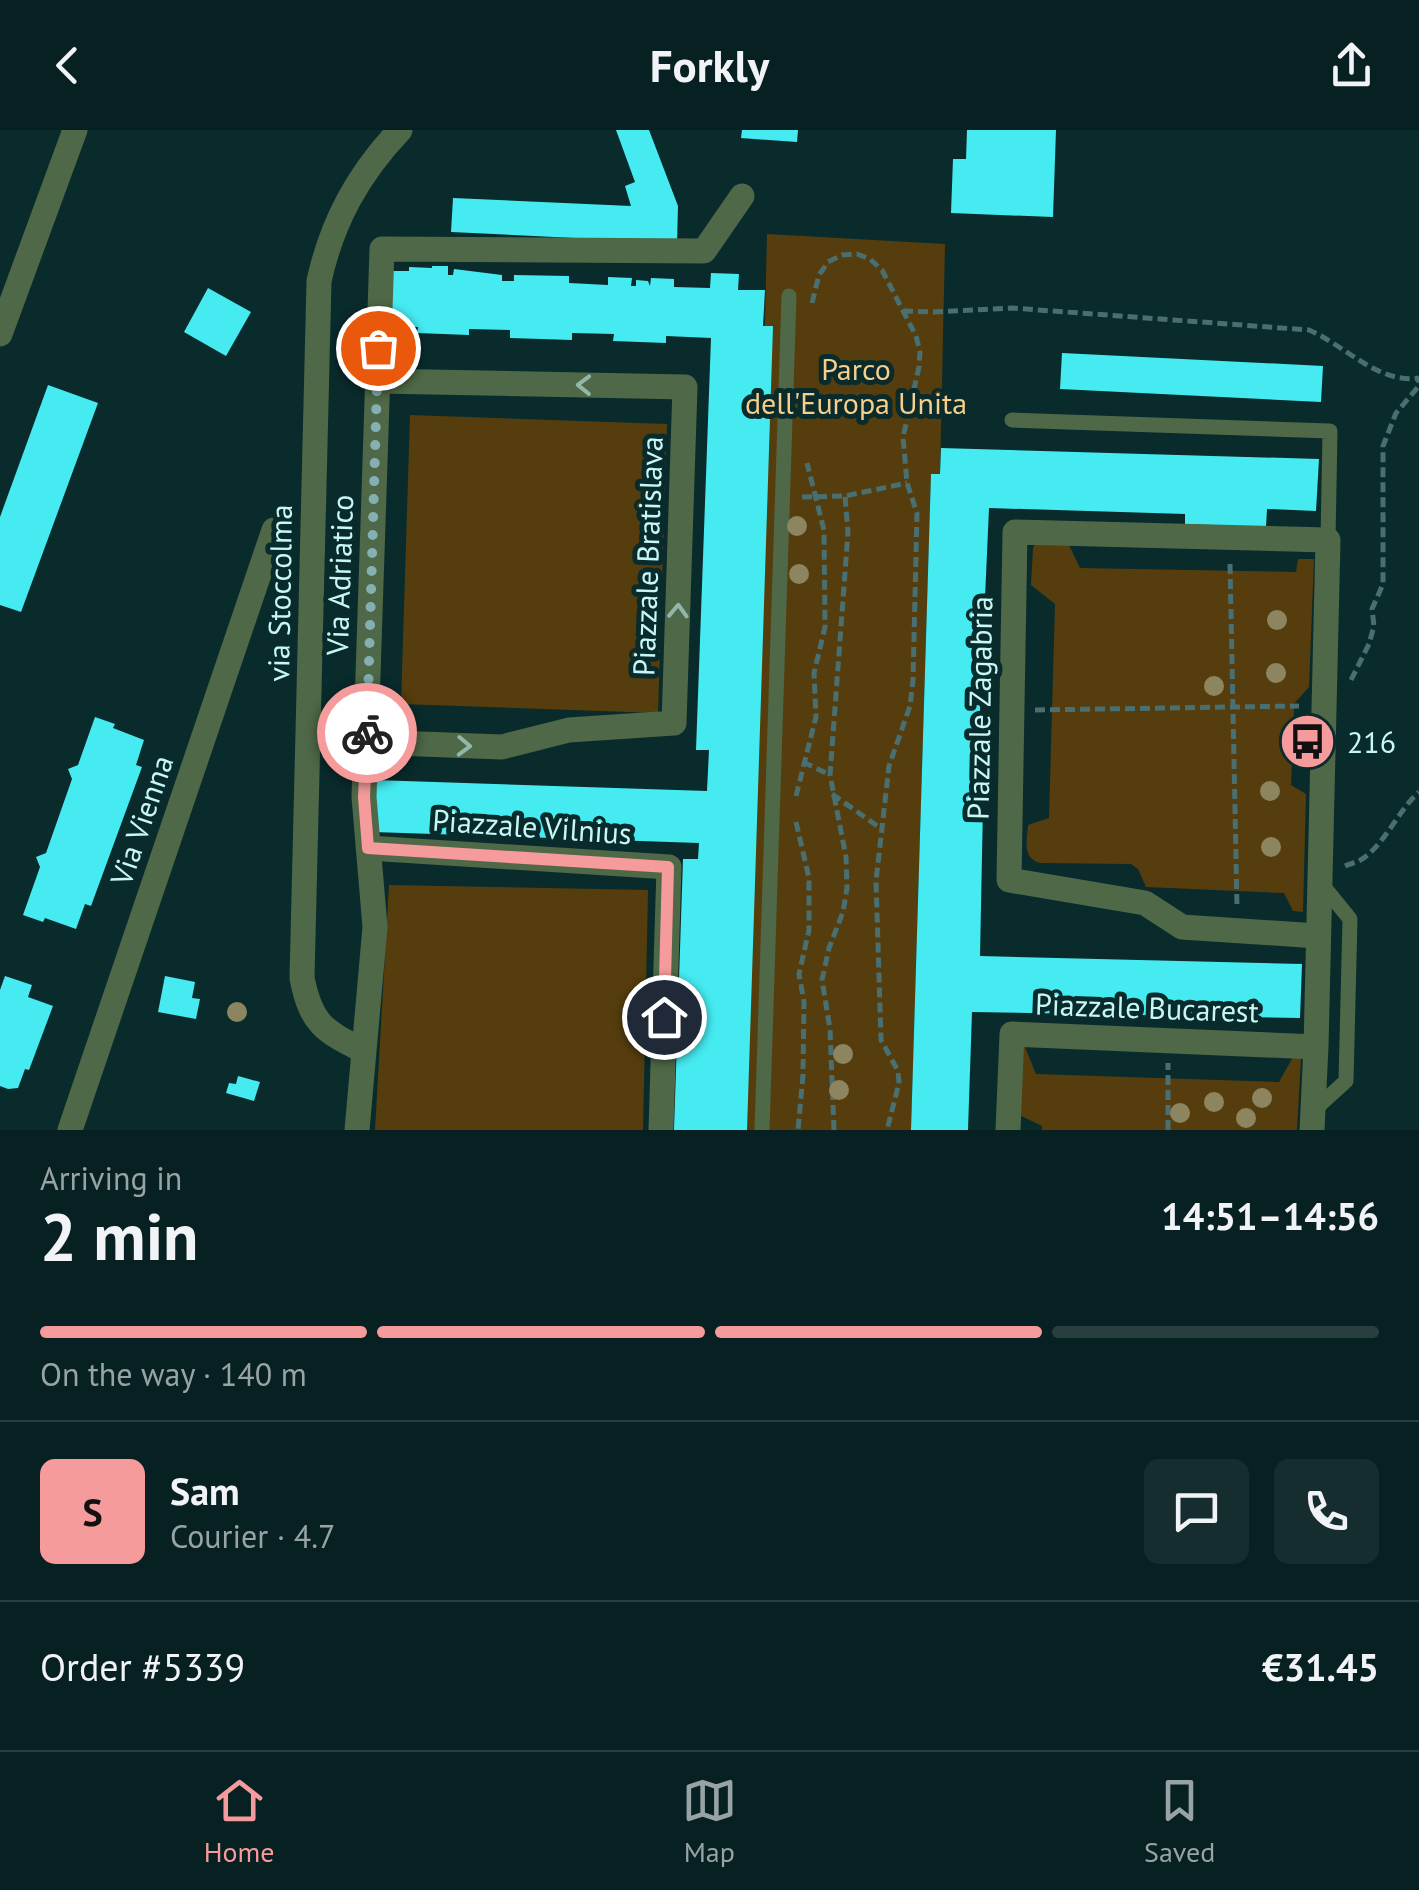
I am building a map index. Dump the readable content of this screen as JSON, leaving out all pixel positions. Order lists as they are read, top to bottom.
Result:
{
  "streets": {
    "street": [
      "Piazzale Bratislava",
      "Via Adriatico",
      "via Stoccolma",
      "Piazzale Zagabria",
      "Via Vienna",
      "Piazzale Vilnius",
      "Piazzale Bucarest"
    ]
  },
  "crossings": [
    ["Piazzale Bratislava", "Via Adriatico"],
    ["Via Adriatico", "via Stoccolma"],
    ["Via Adriatico", "Piazzale Vilnius"]
  ],
  "parks": ["Parco dell'Europa Unita"],
  "places": {
    "bus stop": ["216"]
  },
  "page": {
    "header": "Forkly",
    "heading": ["2 min", "Arriving in", "14:51–14:56"],
    "panel": [
      "Sam",
      "Courier · 4.7",
      "Order #5339",
      "€31.45"
    ],
    "bar": "On the way · 140 m",
    "round": "S",
    "tabs": ["Home", "Map", "Saved"]
  }
}
